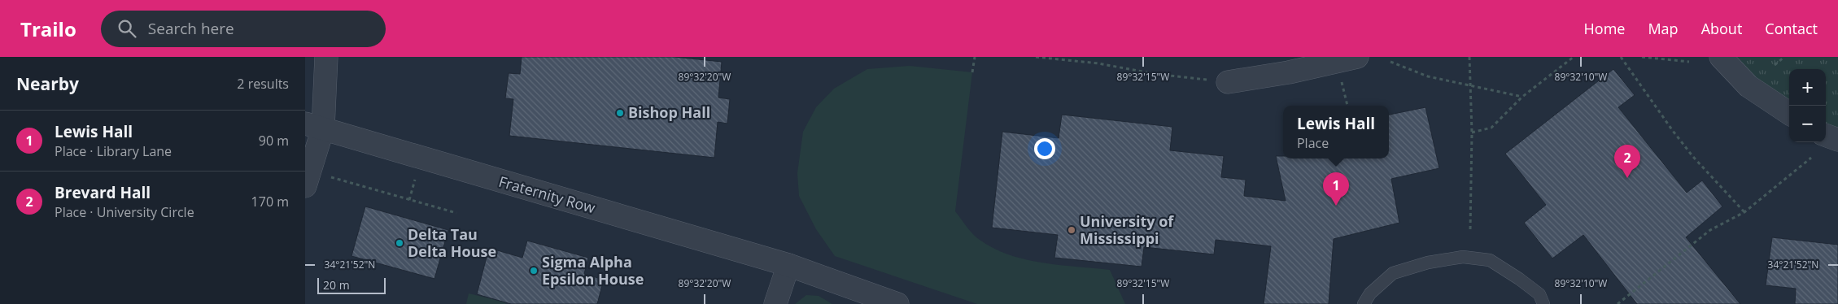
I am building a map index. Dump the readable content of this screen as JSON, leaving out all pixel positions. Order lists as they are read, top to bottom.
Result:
{
  "streets": {
    "street": ["Fraternity Row"]
  },
  "places": [
    "Bishop Hall",
    "University of Mississippi",
    "Delta Tau Delta House",
    "Sigma Alpha Epsilon House"
  ],
  "scale_bar": "20 m",
  "page": {
    "header": "Trailo",
    "search": "Search here",
    "nav": [
      "Home",
      "Map",
      "About",
      "Contact"
    ],
    "heading": ["Nearby", "2 results"],
    "map_buttons": ["+", "−"],
    "popup": ["Lewis Hall", "Place"],
    "list": [
      {
        "mark": "1",
        "name": "Lewis Hall",
        "note": "Place · Library Lane",
        "value": "90 m"
      },
      {
        "mark": "2",
        "name": "Brevard Hall",
        "note": "Place · University Circle",
        "value": "170 m"
      }
    ],
    "pins": ["2", "1"],
    "scale": "20 m"
  },
  "coordinates": [
    "89°32'20\"W",
    "89°32'15\"W",
    "89°32'10\"W",
    "34°21'52\"N"
  ]
}
